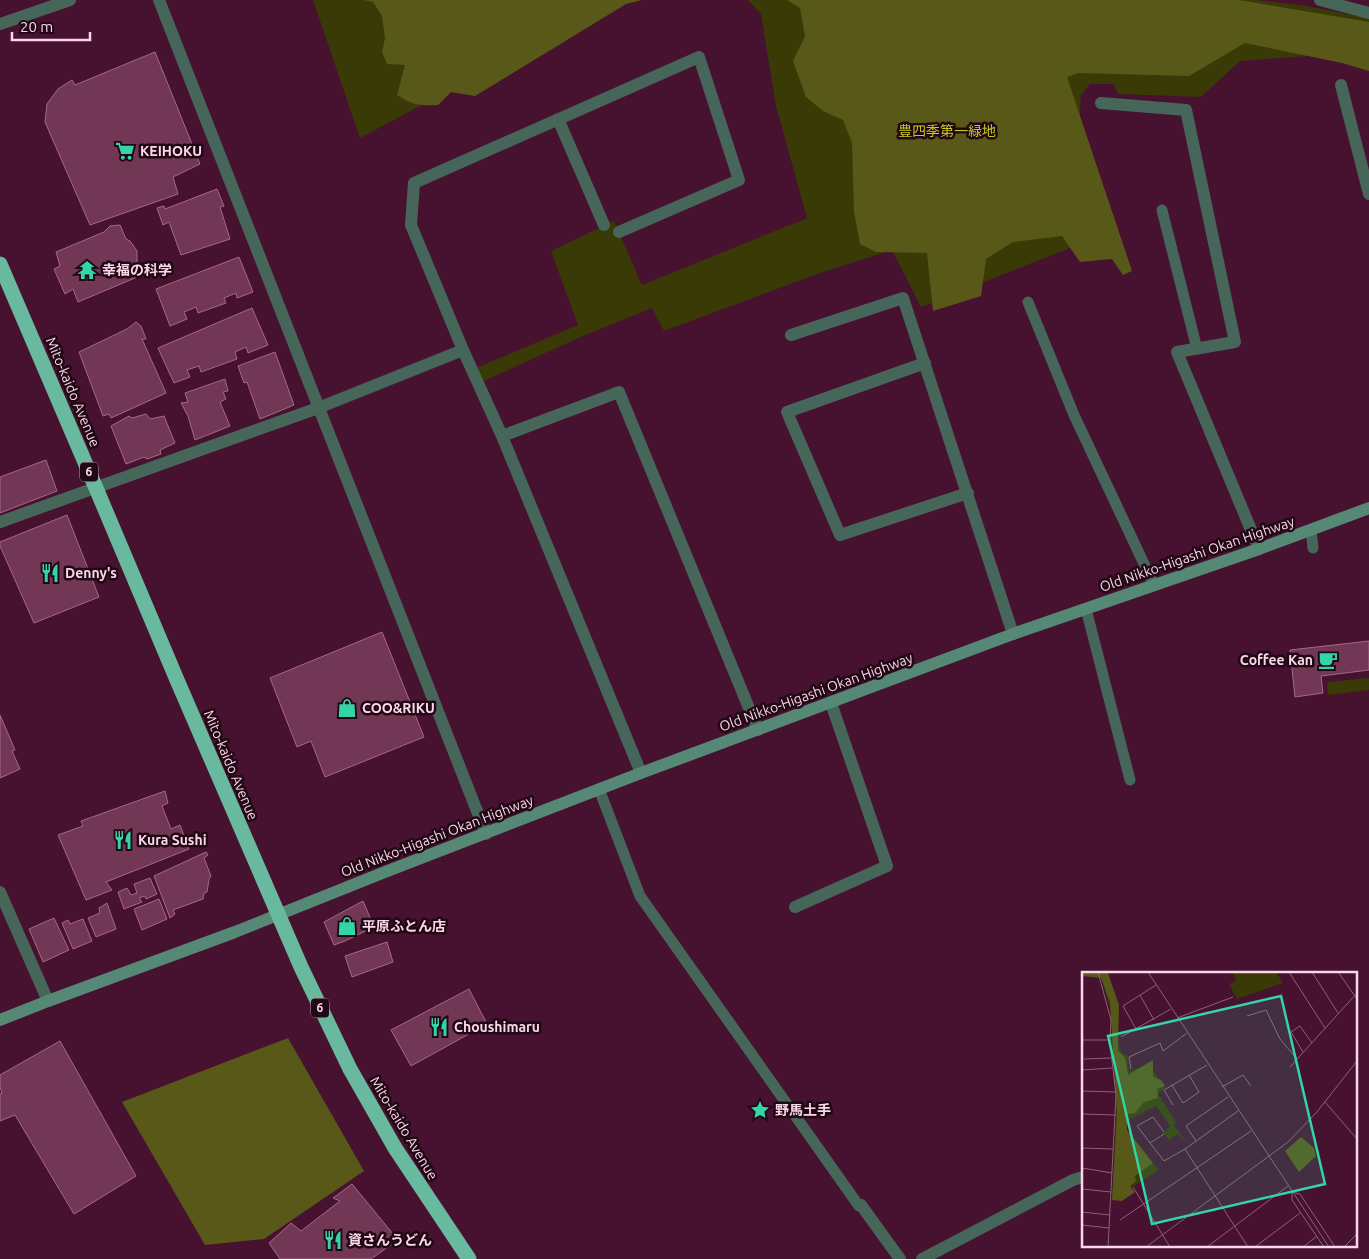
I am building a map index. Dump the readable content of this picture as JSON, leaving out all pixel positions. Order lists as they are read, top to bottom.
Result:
{
  "streets": {
    "highway": ["Mito-kaido Avenue", "6"],
    "street": ["Old Nikko-Higashi Okan Highway"]
  },
  "crossings": [
    ["Mito-kaido Avenue", "Old Nikko-Higashi Okan Highway"]
  ],
  "parks": ["豊四季第一緑地"],
  "places": {
    "supermarket": ["KEIHOKU"],
    "temple": ["幸福の科学"],
    "restaurant": [
      "Denny's",
      "Kura Sushi",
      "Choushimaru",
      "資さんうどん"
    ],
    "cafe": ["Coffee Kan"],
    "shop": ["COO&RIKU", "平原ふとん店"],
    "place": ["野馬土手"]
  },
  "scale_bar": "20 m"
}
